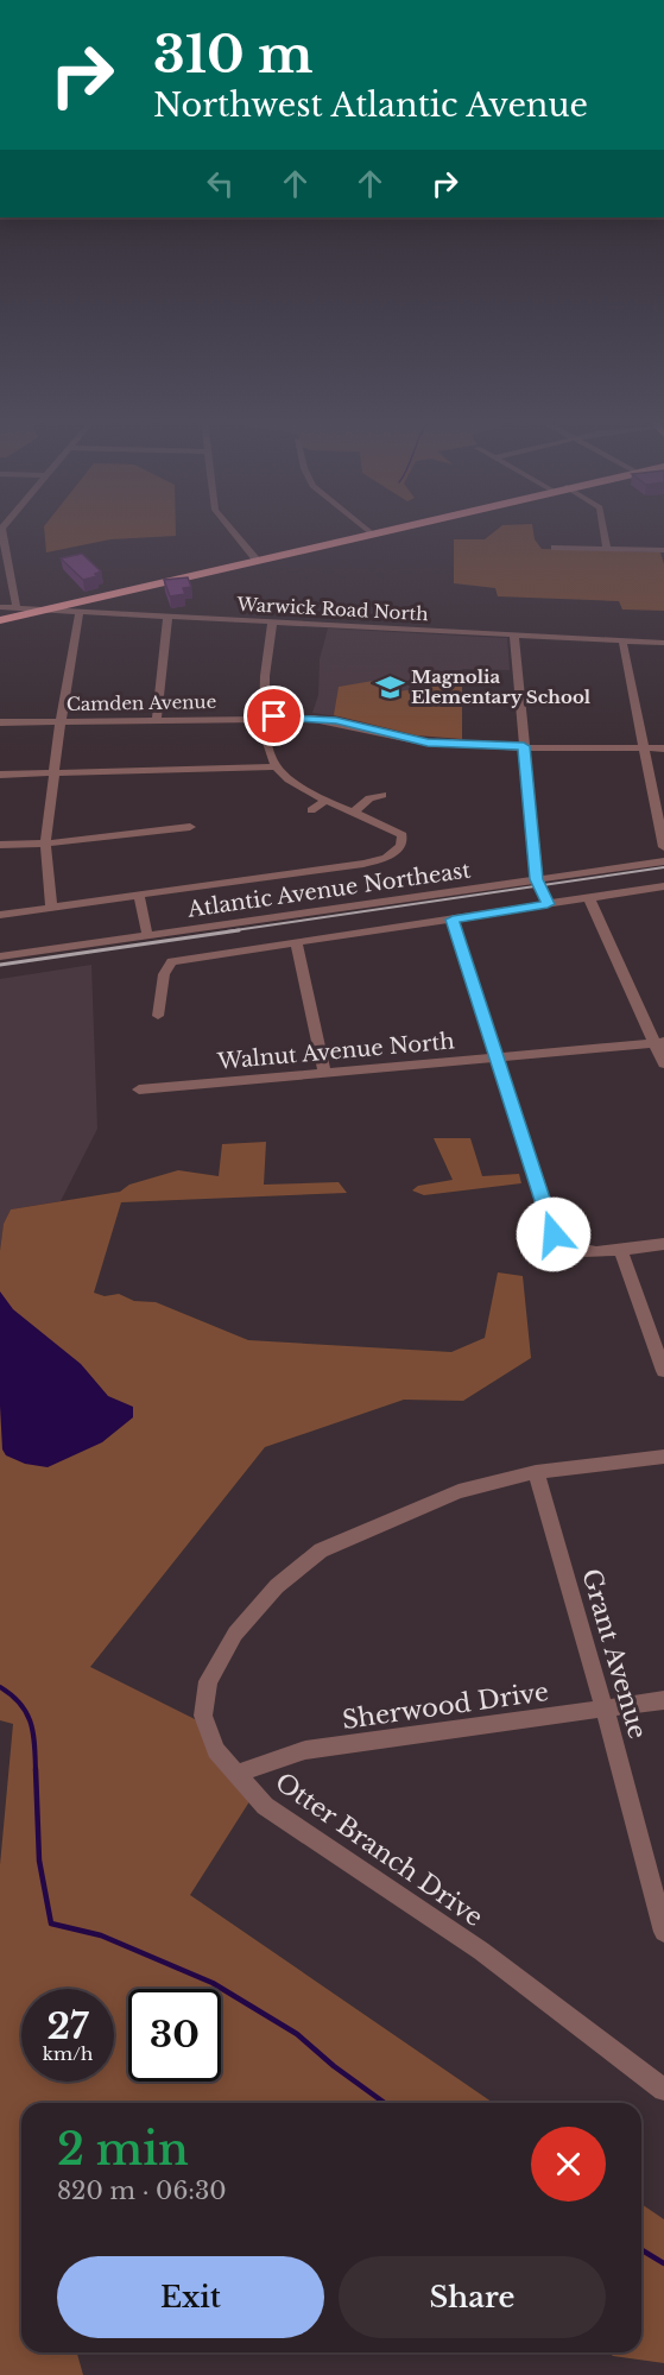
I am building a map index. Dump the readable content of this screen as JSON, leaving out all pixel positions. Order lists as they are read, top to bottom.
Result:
{
  "streets": {
    "street": [
      "Warwick Road North",
      "Camden Avenue",
      "Atlantic Avenue Northeast",
      "Walnut Avenue North",
      "Grant Avenue",
      "Sherwood Drive",
      "Otter Branch Drive"
    ]
  },
  "crossings": [
    ["Grant Avenue", "Sherwood Drive"],
    ["Grant Avenue", "Otter Branch Drive"],
    ["Sherwood Drive", "Otter Branch Drive"]
  ],
  "places": {
    "school or university": ["Magnolia Elementary School"]
  },
  "page": {
    "turn": ["310 m", "Northwest Atlantic Avenue"],
    "speed": "27 km/h",
    "limit": "30",
    "heading": ["2 min", "820 m · 06:30"],
    "buttons": ["Exit", "Share"]
  }
}
